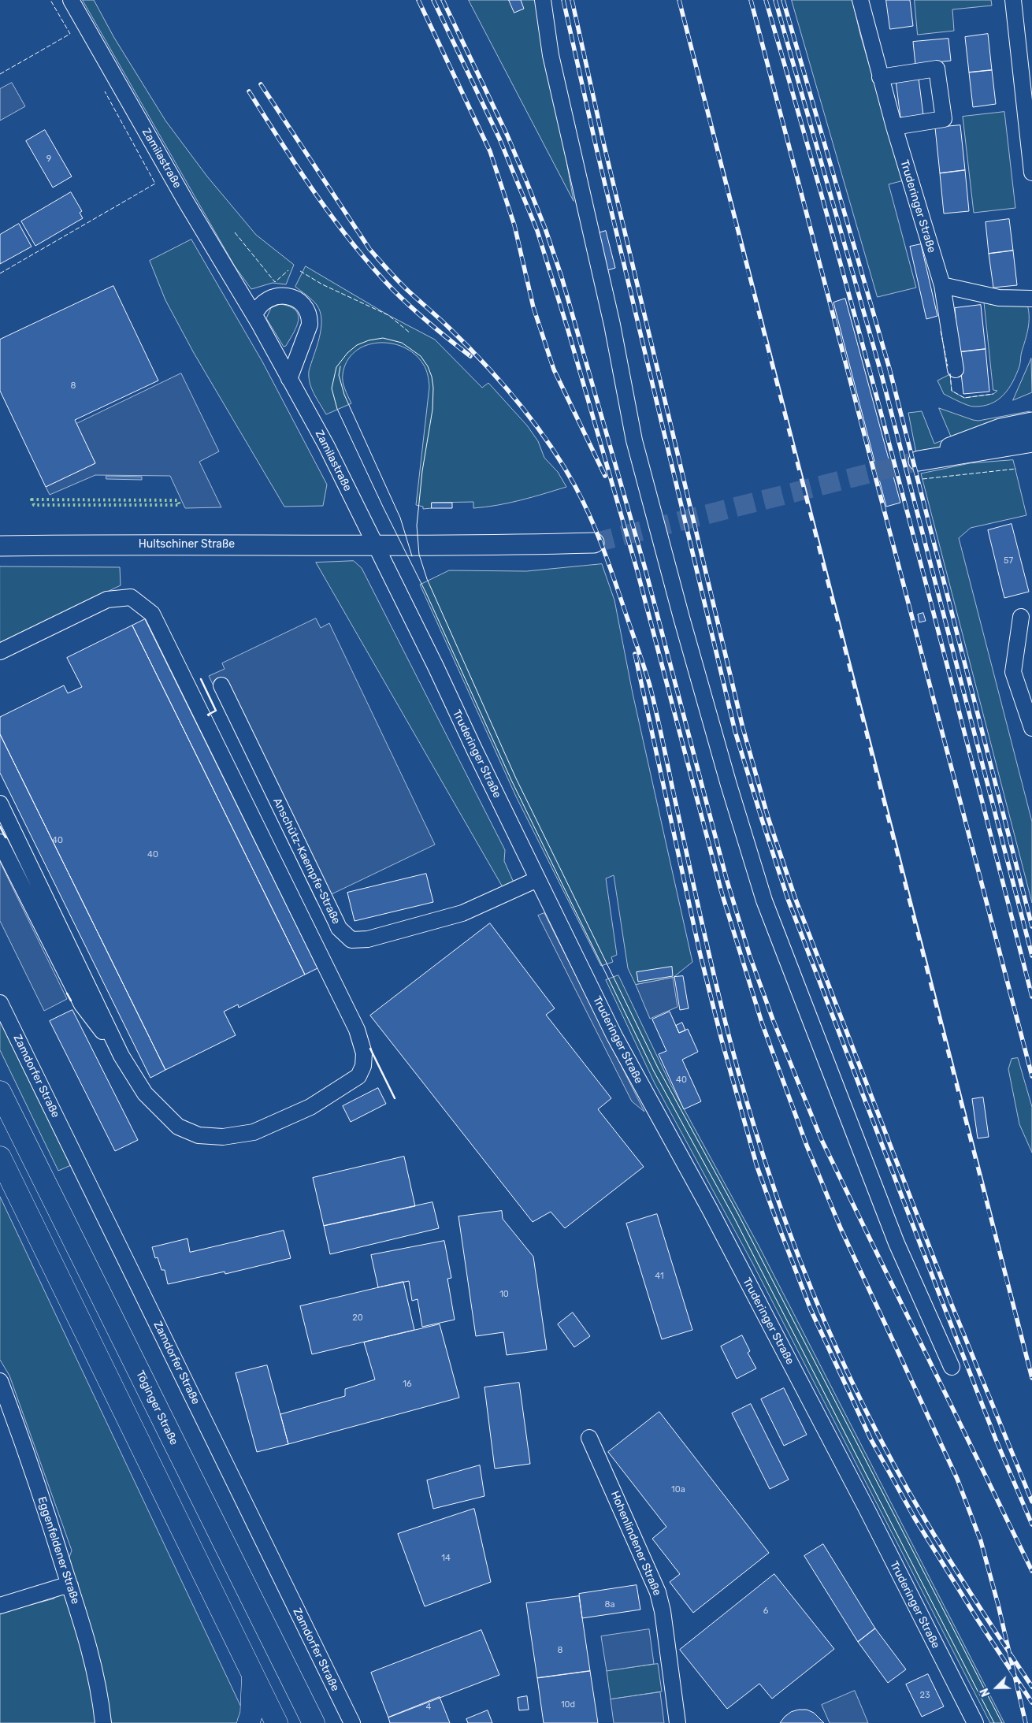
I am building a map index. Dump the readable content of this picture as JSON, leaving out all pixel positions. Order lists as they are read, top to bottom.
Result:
{
  "streets": {
    "highway": ["Töginger Straße"],
    "main road": ["Hultschiner Straße"],
    "street": [
      "Zamilastraße",
      "Truderinger Straße",
      "Anschütz-Kaempfe-Straße",
      "Zamdorfer Straße",
      "Hohenlindener Straße",
      "Eggenfeldener Straße"
    ]
  },
  "crossings": [
    ["Zamilastraße", "Truderinger Straße"],
    ["Zamilastraße", "Hultschiner Straße"],
    ["Truderinger Straße", "Hultschiner Straße"],
    ["Truderinger Straße", "Anschütz-Kaempfe-Straße"]
  ],
  "house_numbers": [
    "9",
    "8",
    "57",
    "40",
    "40",
    "40",
    "41",
    "10",
    "20",
    "16",
    "10a",
    "14",
    "8a",
    "6",
    "8",
    "23",
    "10d",
    "4"
  ],
  "north": "bottom left"
}
